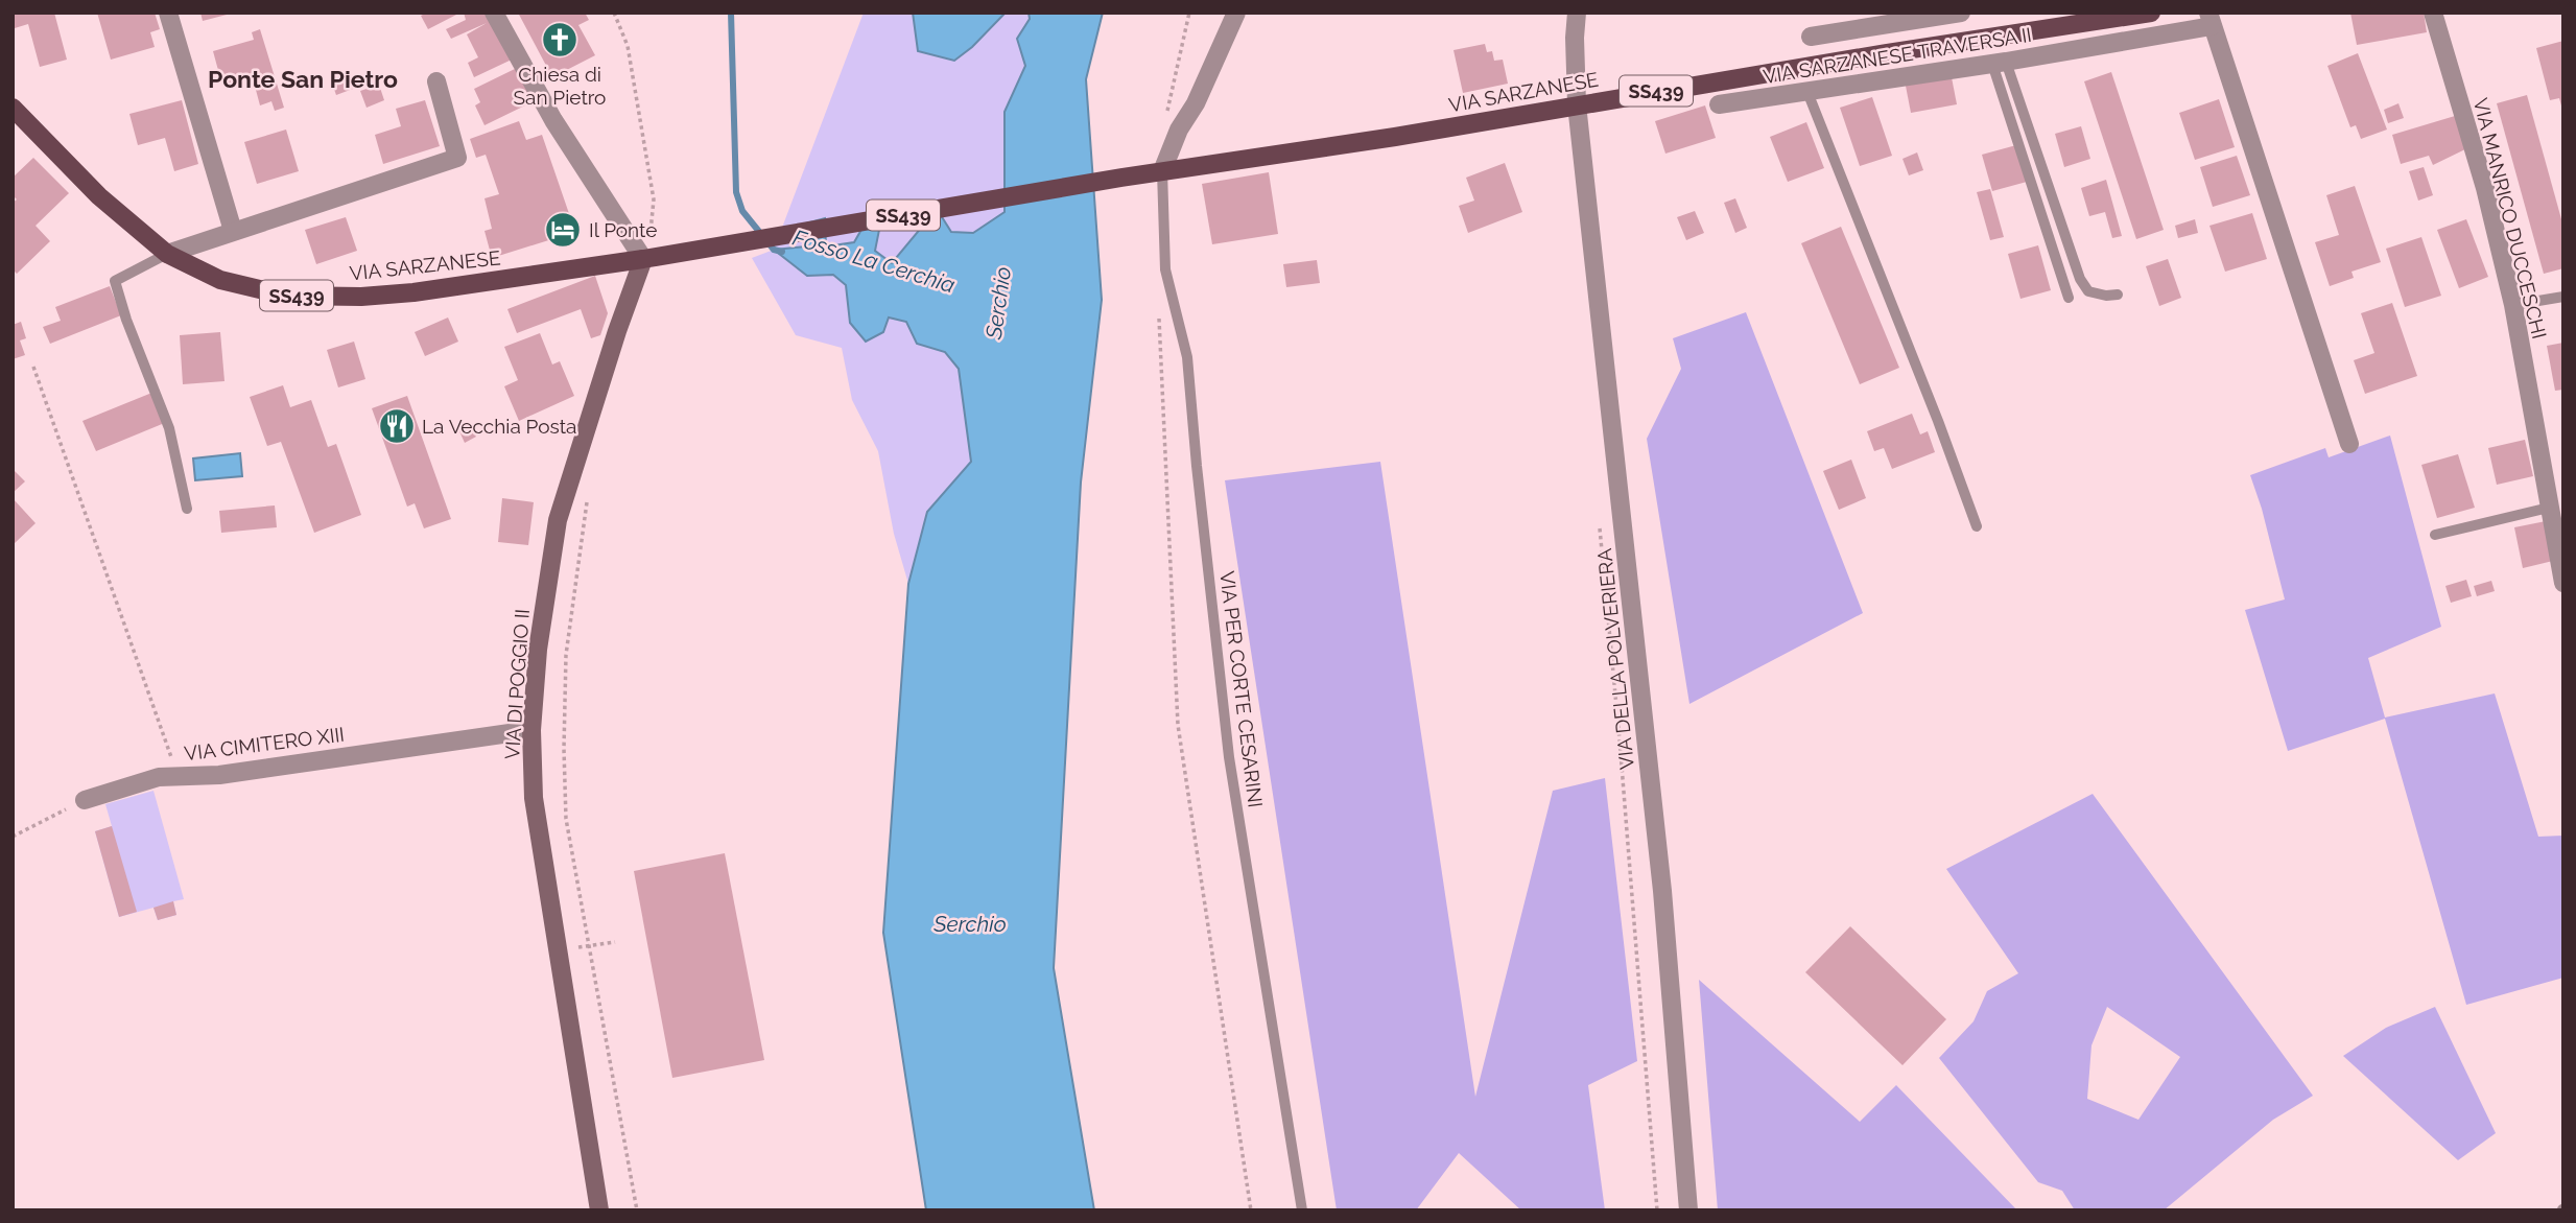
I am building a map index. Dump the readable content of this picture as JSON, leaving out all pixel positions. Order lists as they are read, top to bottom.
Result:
{
  "streets": {
    "main road": ["SS439", "VIA SARZANESE", "VIA DI POGGIO II"],
    "street": [
      "VIA SARZANESE TRAVERSA II",
      "VIA MANRICO DUCCESCHI",
      "VIA DELLA POLVERIERA",
      "VIA CIMITERO XIII"
    ],
    "lane": ["VIA PER CORTE CESARINI"]
  },
  "crossings": [
    ["SS439", "VIA SARZANESE"],
    ["SS439", "VIA DI POGGIO II"],
    ["SS439", "VIA PER CORTE CESARINI"],
    ["VIA SARZANESE", "VIA DELLA POLVERIERA"],
    ["VIA SARZANESE", "VIA DI POGGIO II"],
    ["VIA SARZANESE", "VIA PER CORTE CESARINI"],
    ["VIA DI POGGIO II", "VIA CIMITERO XIII"]
  ],
  "districts": ["Ponte San Pietro"],
  "water": ["Fosso La Cerchia", "Serchio"],
  "places": {
    "church": ["Chiesa di San Pietro"],
    "hotel": ["Il Ponte"],
    "restaurant": ["La Vecchia Posta"]
  }
}
